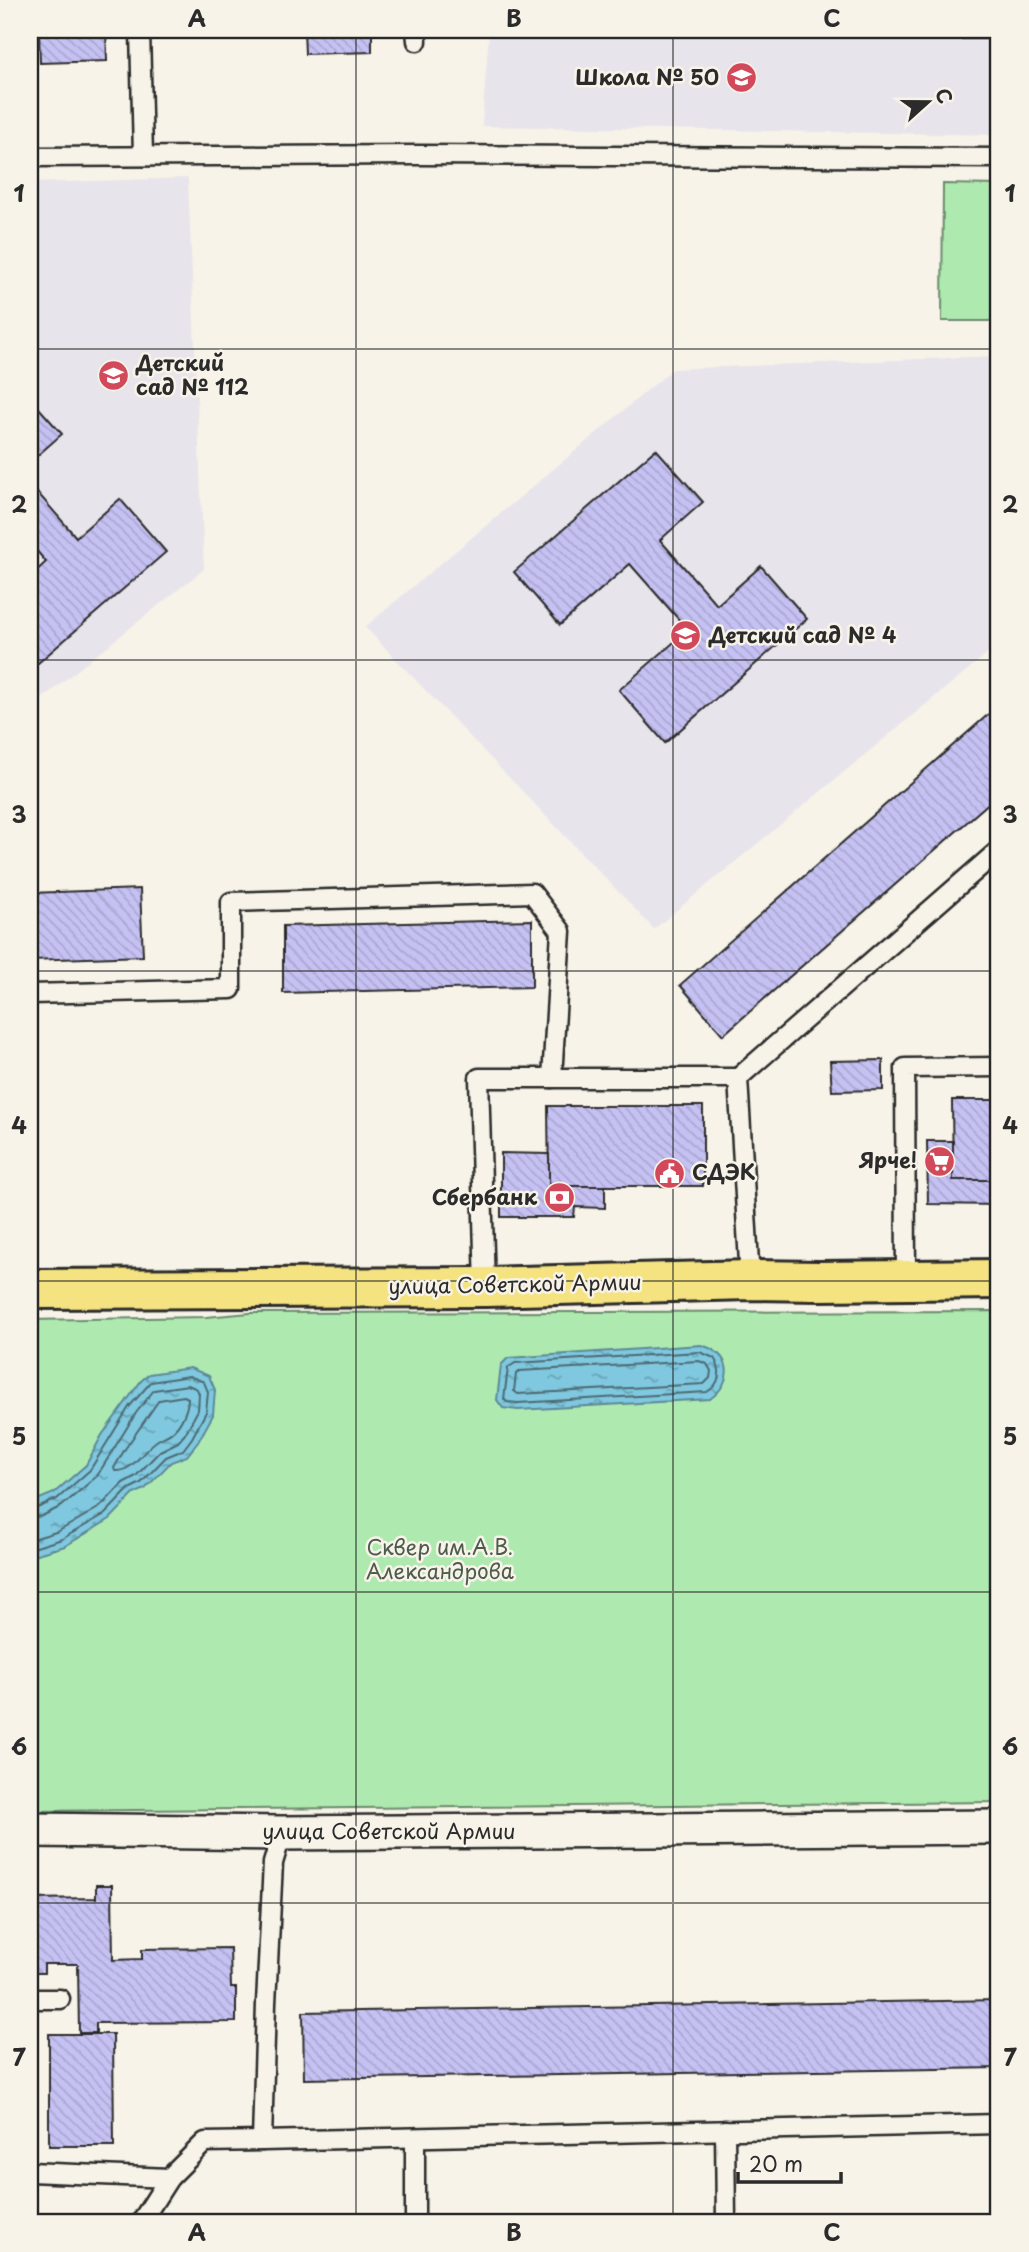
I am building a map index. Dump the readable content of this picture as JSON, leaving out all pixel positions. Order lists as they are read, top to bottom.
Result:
{
  "streets": {
    "main road": ["улица Советской Армии"]
  },
  "parks": ["Сквер им.А.В. Александрова"],
  "places": {
    "school or university": ["Школа № 50", "Детский сад № 112", "Детский сад № 4"],
    "supermarket": ["Ярче!"],
    "public building": ["СДЭК"],
    "bank": ["Сбербанк"]
  },
  "scale_bar": "20 m",
  "north": "right",
  "grid": {
    "columns": ["A", "B", "C"],
    "rows": [
      "1",
      "2",
      "3",
      "4",
      "5",
      "6",
      "7"
    ]
  }
}
